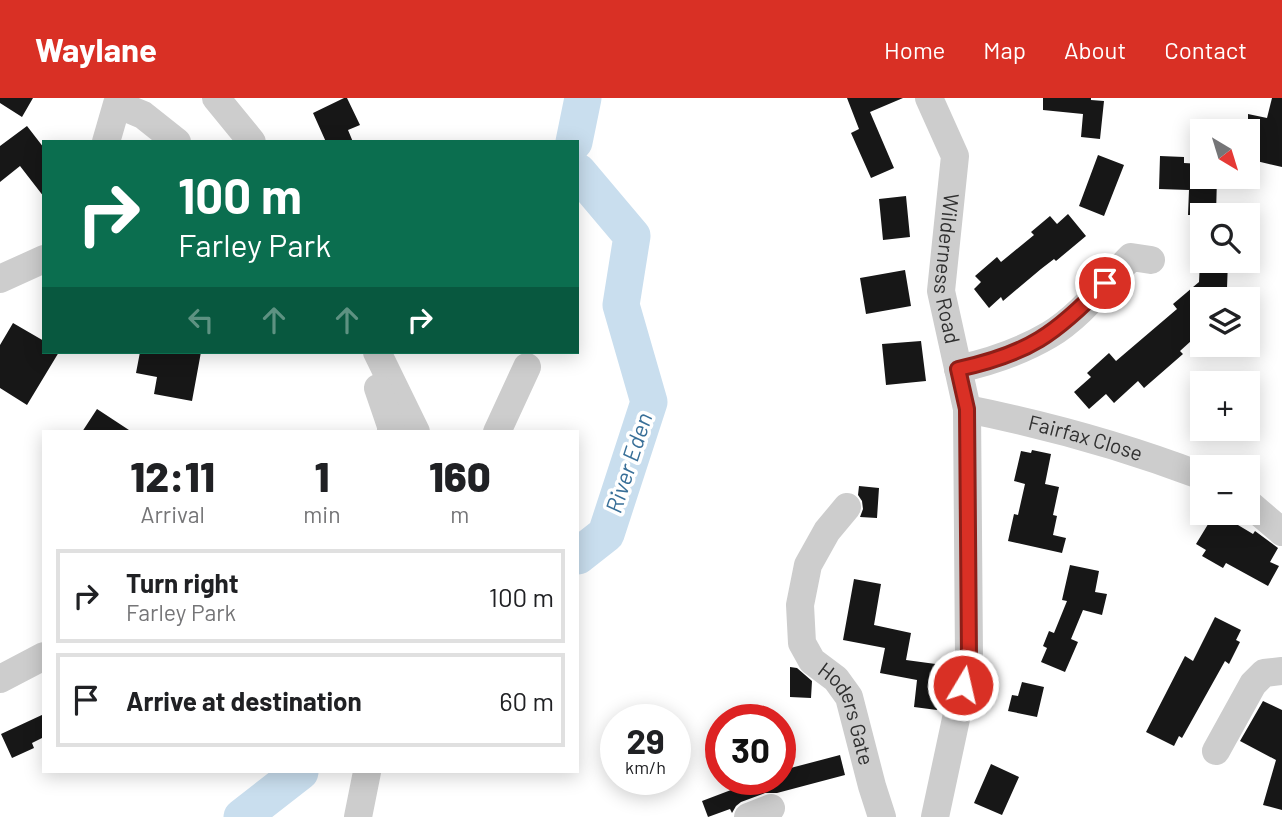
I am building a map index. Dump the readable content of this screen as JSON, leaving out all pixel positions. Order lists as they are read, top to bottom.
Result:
{
  "streets": {
    "street": ["Wilderness Road", "Fairfax Close", "Hoders Gate"]
  },
  "crossings": [
    ["Wilderness Road", "Fairfax Close"]
  ],
  "water": ["River Eden"],
  "north": "bottom right",
  "page": {
    "header": "Waylane",
    "nav": [
      "Home",
      "Map",
      "About",
      "Contact"
    ],
    "map_buttons": ["+", "−"],
    "turn": ["100 m", "Farley Park"],
    "eta": [
      "12:11",
      "Arrival",
      "1",
      "min",
      "160",
      "m"
    ],
    "list": [
      {
        "name": "Turn right",
        "note": "Farley Park",
        "value": "100 m"
      },
      {
        "name": "Arrive at destination",
        "value": "60 m"
      }
    ],
    "speed": "29 km/h",
    "limit": "30"
  }
}
